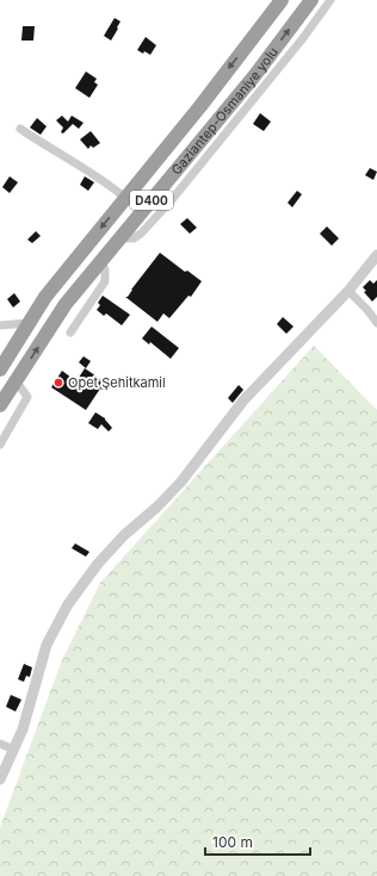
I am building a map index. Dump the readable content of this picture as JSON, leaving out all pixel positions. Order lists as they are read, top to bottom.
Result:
{
  "streets": {
    "highway": ["Gaziantep-Osmaniye yolu", "D400"]
  },
  "places": ["Opet Şehitkamil"],
  "scale_bar": "100 m"
}
